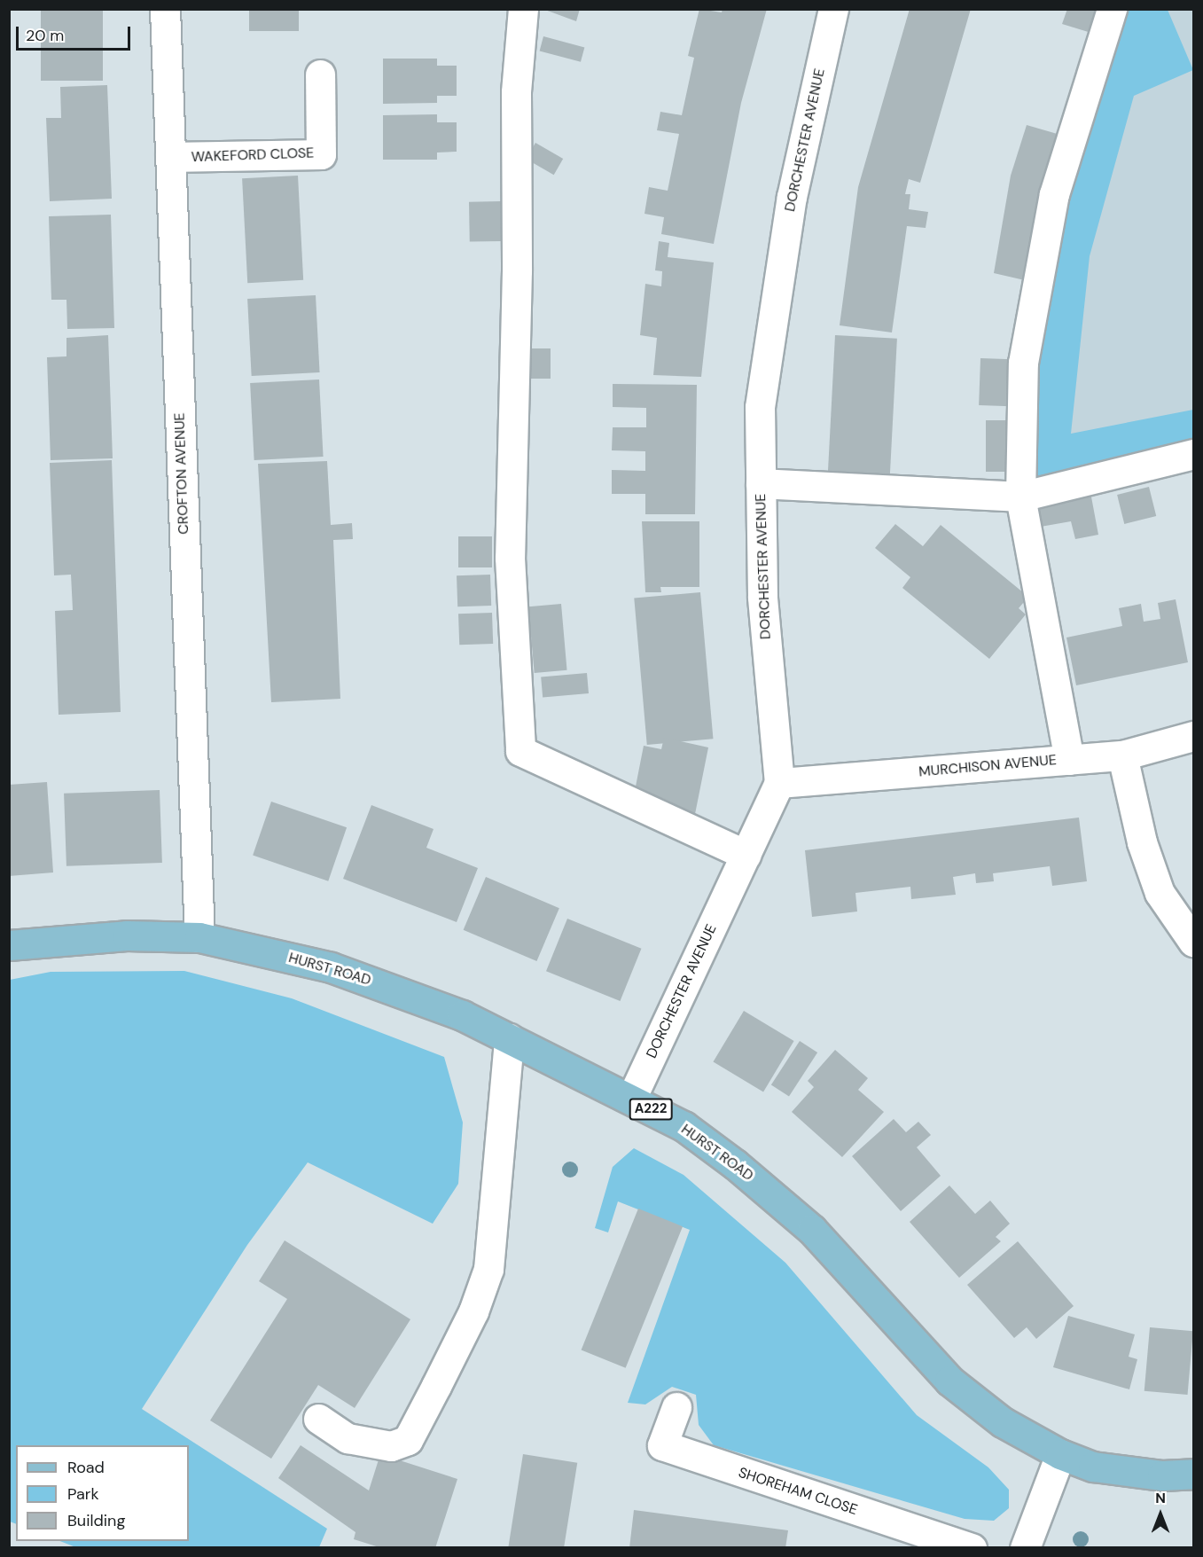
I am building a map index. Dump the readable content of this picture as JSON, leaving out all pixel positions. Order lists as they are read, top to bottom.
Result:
{
  "streets": {
    "main road": ["HURST ROAD", "A222"],
    "street": [
      "DORCHESTER AVENUE",
      "WAKEFORD CLOSE",
      "CROFTON AVENUE",
      "MURCHISON AVENUE",
      "SHOREHAM CLOSE"
    ]
  },
  "crossings": [
    ["DORCHESTER AVENUE", "MURCHISON AVENUE"],
    ["DORCHESTER AVENUE", "HURST ROAD"],
    ["WAKEFORD CLOSE", "CROFTON AVENUE"],
    ["CROFTON AVENUE", "HURST ROAD"]
  ],
  "legend": ["Road", "Park", "Building"],
  "scale_bar": "20 m",
  "north": "top"
}
